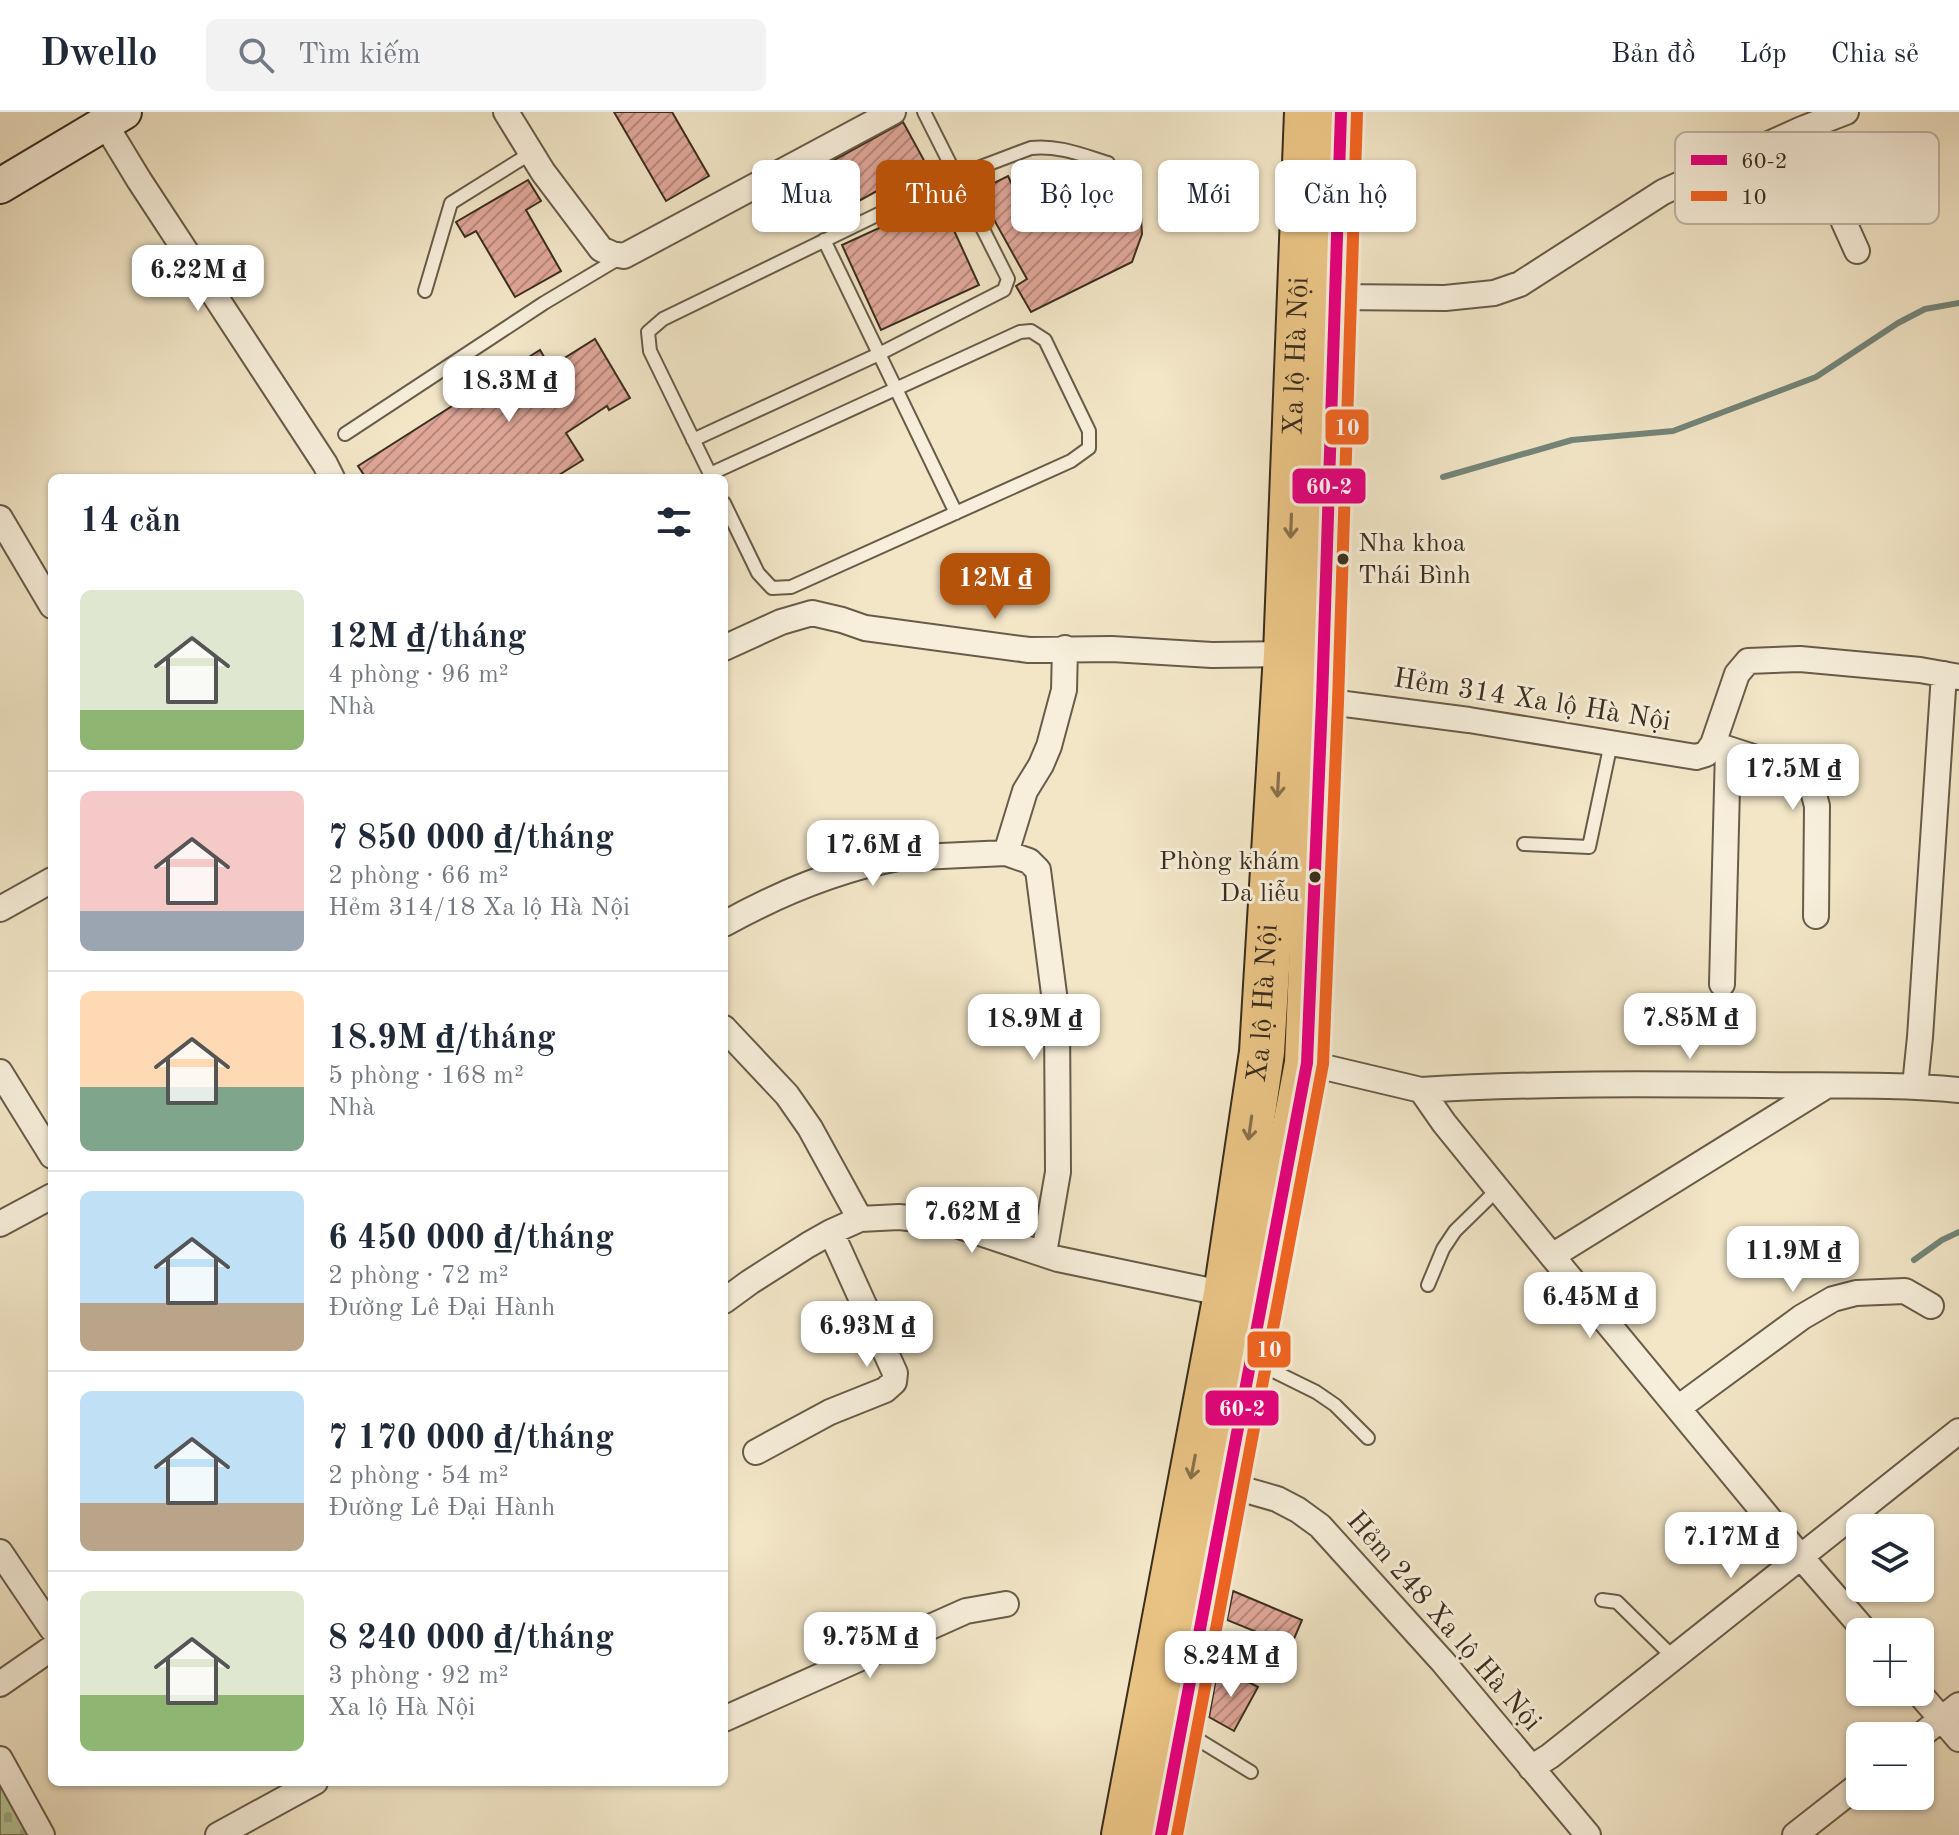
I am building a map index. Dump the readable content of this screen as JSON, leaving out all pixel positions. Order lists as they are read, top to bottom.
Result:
{
  "streets": {
    "highway": ["Xa lộ Hà Nội"],
    "street": ["Hẻm 314 Xa lộ Hà Nội", "Hẻm 248 Xa lộ Hà Nội"]
  },
  "crossings": [
    ["Xa lộ Hà Nội", "Hẻm 314 Xa lộ Hà Nội"],
    ["Xa lộ Hà Nội", "Hẻm 248 Xa lộ Hà Nội"]
  ],
  "places": ["Nha khoa Thái Bình", "Phòng khám Da liễu"],
  "lines": ["transit line 60-2", "transit line 10"],
  "legend": ["60-2", "10"],
  "page": {
    "header": "Dwello",
    "search": "Tìm kiếm",
    "nav": ["Bản đồ", "Lớp", "Chia sẻ"],
    "chip": [
      "Mua",
      "Thuê",
      "Bộ lọc",
      "Mới",
      "Căn hộ"
    ],
    "price": [
      "6.22M ₫",
      "18.3M ₫",
      "12M ₫",
      "17.5M ₫",
      "17.6M ₫",
      "7.85M ₫",
      "18.9M ₫",
      "7.62M ₫",
      "11.9M ₫",
      "6.45M ₫",
      "6.93M ₫",
      "7.17M ₫",
      "9.75M ₫",
      "8.24M ₫"
    ],
    "heading": "14 căn",
    "list": [
      {
        "name": "12M ₫/tháng",
        "note": "4 phòng · 96 m² · Nhà"
      },
      {
        "name": "7 850 000 ₫/tháng",
        "note": "2 phòng · 66 m² · Hẻm 314/18 Xa lộ Hà Nội"
      },
      {
        "name": "18.9M ₫/tháng",
        "note": "5 phòng · 168 m² · Nhà"
      },
      {
        "name": "6 450 000 ₫/tháng",
        "note": "2 phòng · 72 m² · Đường Lê Đại Hành"
      },
      {
        "name": "7 170 000 ₫/tháng",
        "note": "2 phòng · 54 m² · Đường Lê Đại Hành"
      },
      {
        "name": "8 240 000 ₫/tháng",
        "note": "3 phòng · 92 m² · Xa lộ Hà Nội"
      }
    ],
    "map_buttons": ["+", "−"]
  }
}
